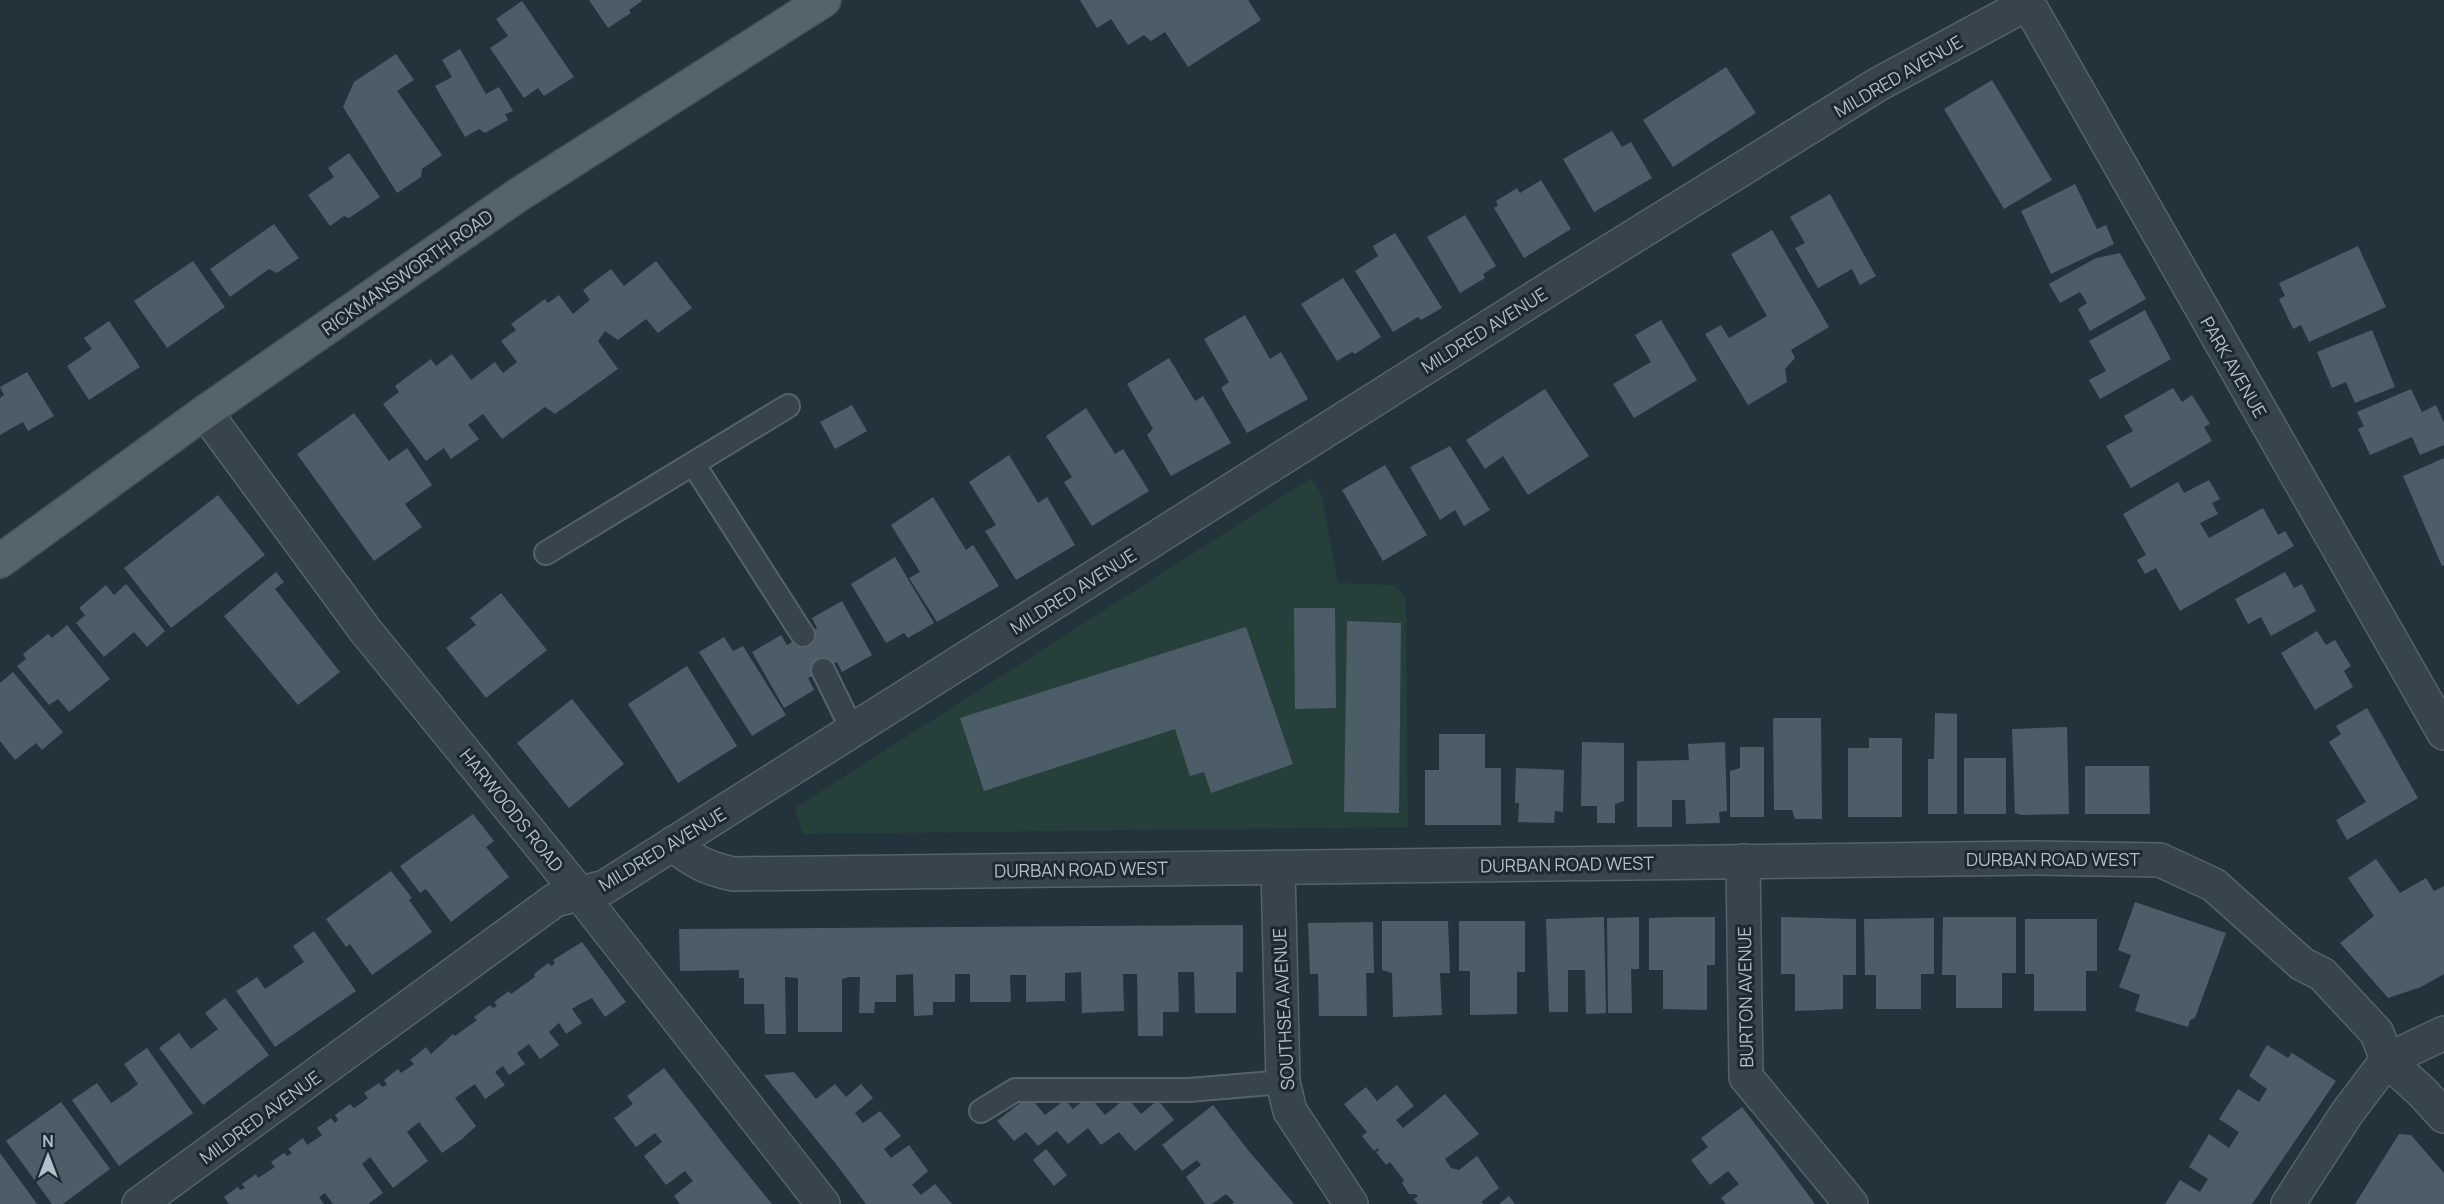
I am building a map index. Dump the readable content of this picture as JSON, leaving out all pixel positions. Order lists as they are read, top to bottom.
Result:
{
  "streets": {
    "main road": ["RICKMANSWORTH ROAD"],
    "street": [
      "MILDRED AVENUE",
      "PARK AVENUE",
      "HARWOODS ROAD",
      "DURBAN ROAD WEST",
      "BURTON AVENUE",
      "SOUTHSEA AVENUE"
    ]
  },
  "crossings": [
    ["MILDRED AVENUE", "PARK AVENUE"],
    ["MILDRED AVENUE", "HARWOODS ROAD"],
    ["MILDRED AVENUE", "DURBAN ROAD WEST"],
    ["RICKMANSWORTH ROAD", "HARWOODS ROAD"],
    ["DURBAN ROAD WEST", "BURTON AVENUE"],
    ["DURBAN ROAD WEST", "SOUTHSEA AVENUE"]
  ],
  "north": "top"
}
